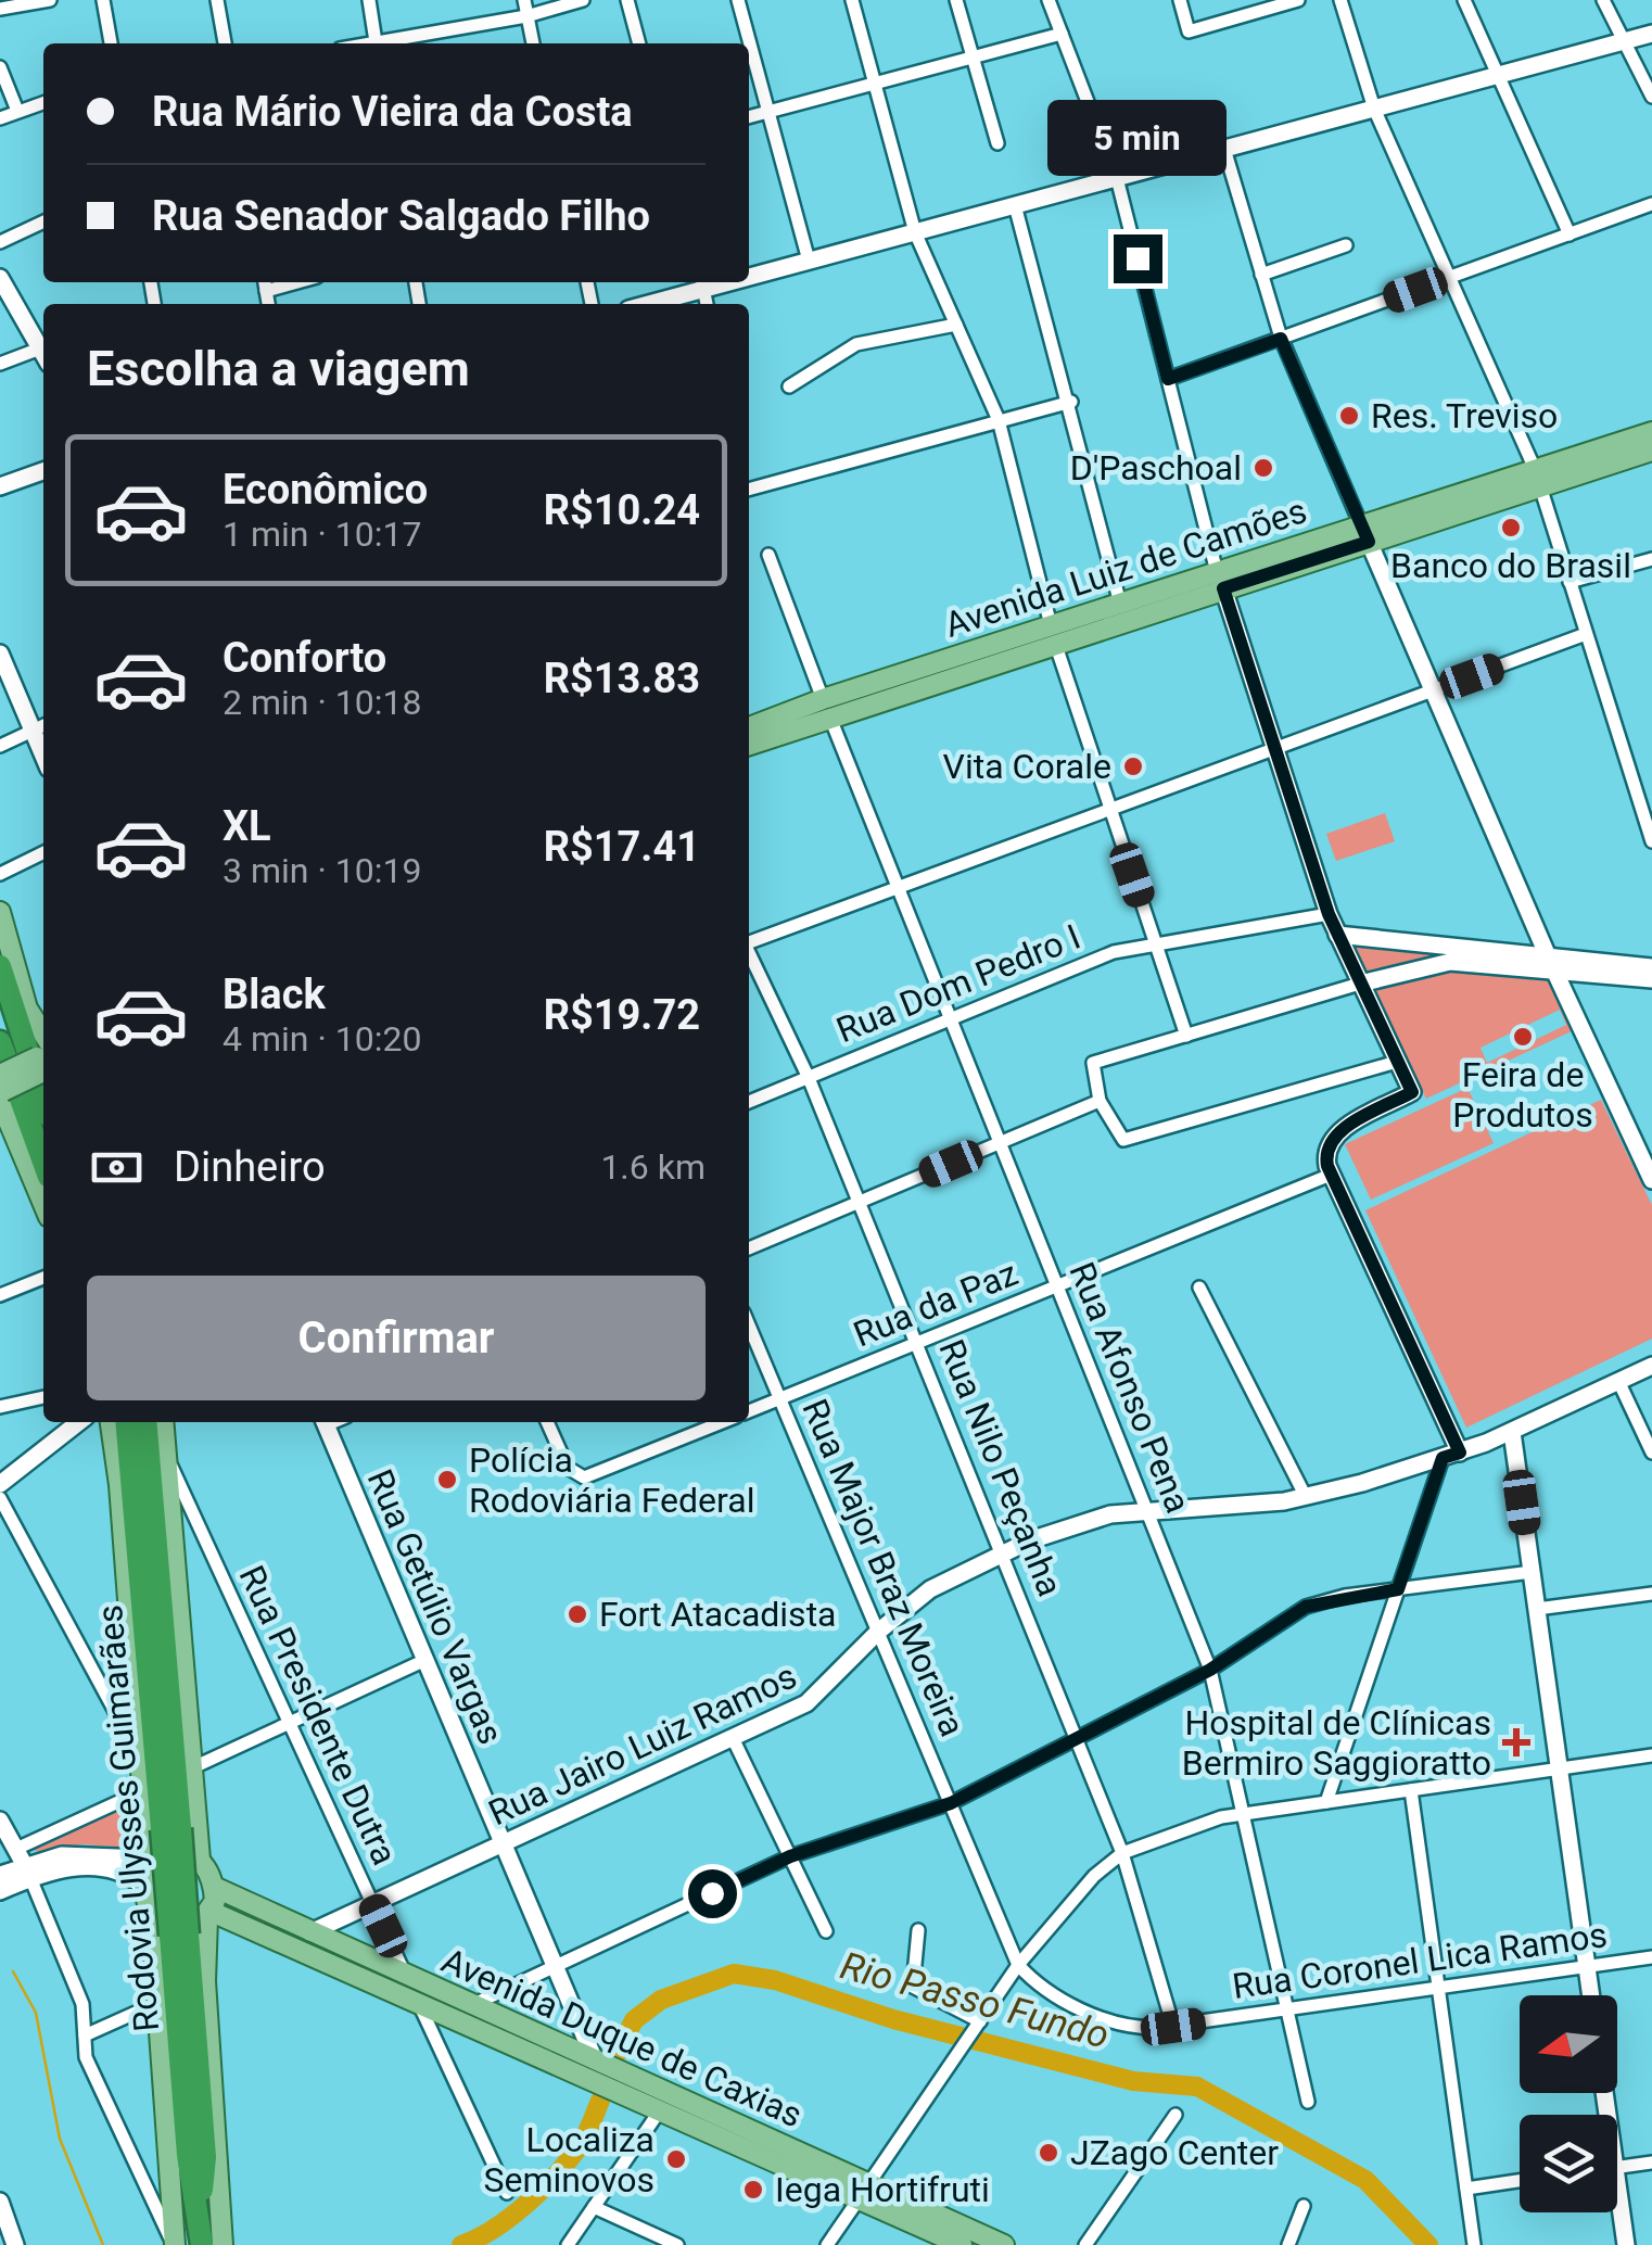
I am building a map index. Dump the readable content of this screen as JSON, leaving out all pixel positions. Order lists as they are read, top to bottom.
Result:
{
  "streets": {
    "highway": ["Rodovia Ulysses Guimarães"],
    "main road": ["Avenida Luiz de Camões", "Avenida Duque de Caxias"],
    "street": [
      "Rua Dom Pedro I",
      "Rua da Paz",
      "Rua Afonso Pena",
      "Rua Nilo Peçanha",
      "Rua Major Braz Moreira",
      "Rua Getúlio Vargas",
      "Rua Presidente Dutra",
      "Rua Jairo Luiz Ramos",
      "Rua Coronel Lica Ramos"
    ]
  },
  "crossings": [
    ["Avenida Luiz de Camões", "Rua Afonso Pena"],
    ["Rua Dom Pedro I", "Rua Afonso Pena"],
    ["Rua Dom Pedro I", "Rua Nilo Peçanha"],
    ["Rua da Paz", "Rua Afonso Pena"],
    ["Rua da Paz", "Rua Nilo Peçanha"],
    ["Rua da Paz", "Rua Major Braz Moreira"],
    ["Rua Afonso Pena", "Rua Jairo Luiz Ramos"],
    ["Rua Afonso Pena", "Rua Coronel Lica Ramos"],
    ["Rua Nilo Peçanha", "Rua Jairo Luiz Ramos"],
    ["Rua Nilo Peçanha", "Rua Coronel Lica Ramos"],
    ["Rua Major Braz Moreira", "Rua Jairo Luiz Ramos"],
    ["Rua Major Braz Moreira", "Rua Coronel Lica Ramos"],
    ["Rua Getúlio Vargas", "Rua Jairo Luiz Ramos"],
    ["Rua Getúlio Vargas", "Avenida Duque de Caxias"],
    ["Rua Presidente Dutra", "Rua Jairo Luiz Ramos"],
    ["Rua Presidente Dutra", "Rodovia Ulysses Guimarães"],
    ["Rua Presidente Dutra", "Avenida Duque de Caxias"],
    ["Rua Jairo Luiz Ramos", "Avenida Duque de Caxias"]
  ],
  "water": ["Rio Passo Fundo"],
  "places": {
    "other": [
      "Res. Treviso",
      "D'Paschoal",
      "Banco do Brasil",
      "Vita Corale",
      "Feira de Produtos",
      "Polícia Rodoviária Federal",
      "Fort Atacadista",
      "JZago Center",
      "Localiza Seminovos",
      "Iega Hortifruti"
    ],
    "health": ["Hospital de Clínicas Bermiro Saggioratto"]
  },
  "north": "left",
  "page": {
    "banner": ["Rua Mário Vieira da Costa", "Rua Senador Salgado Filho"],
    "bubble": "5 min",
    "heading": "Escolha a viagem",
    "list": [
      {
        "name": "Econômico",
        "note": "1 min · 10:17",
        "value": "R$10.24"
      },
      {
        "name": "Conforto",
        "note": "2 min · 10:18",
        "value": "R$13.83"
      },
      {
        "name": "XL",
        "note": "3 min · 10:19",
        "value": "R$17.41"
      },
      {
        "name": "Black",
        "note": "4 min · 10:20",
        "value": "R$19.72"
      }
    ],
    "pay": ["Dinheiro", "1.6 km"],
    "buttons": "Confirmar"
  }
}
